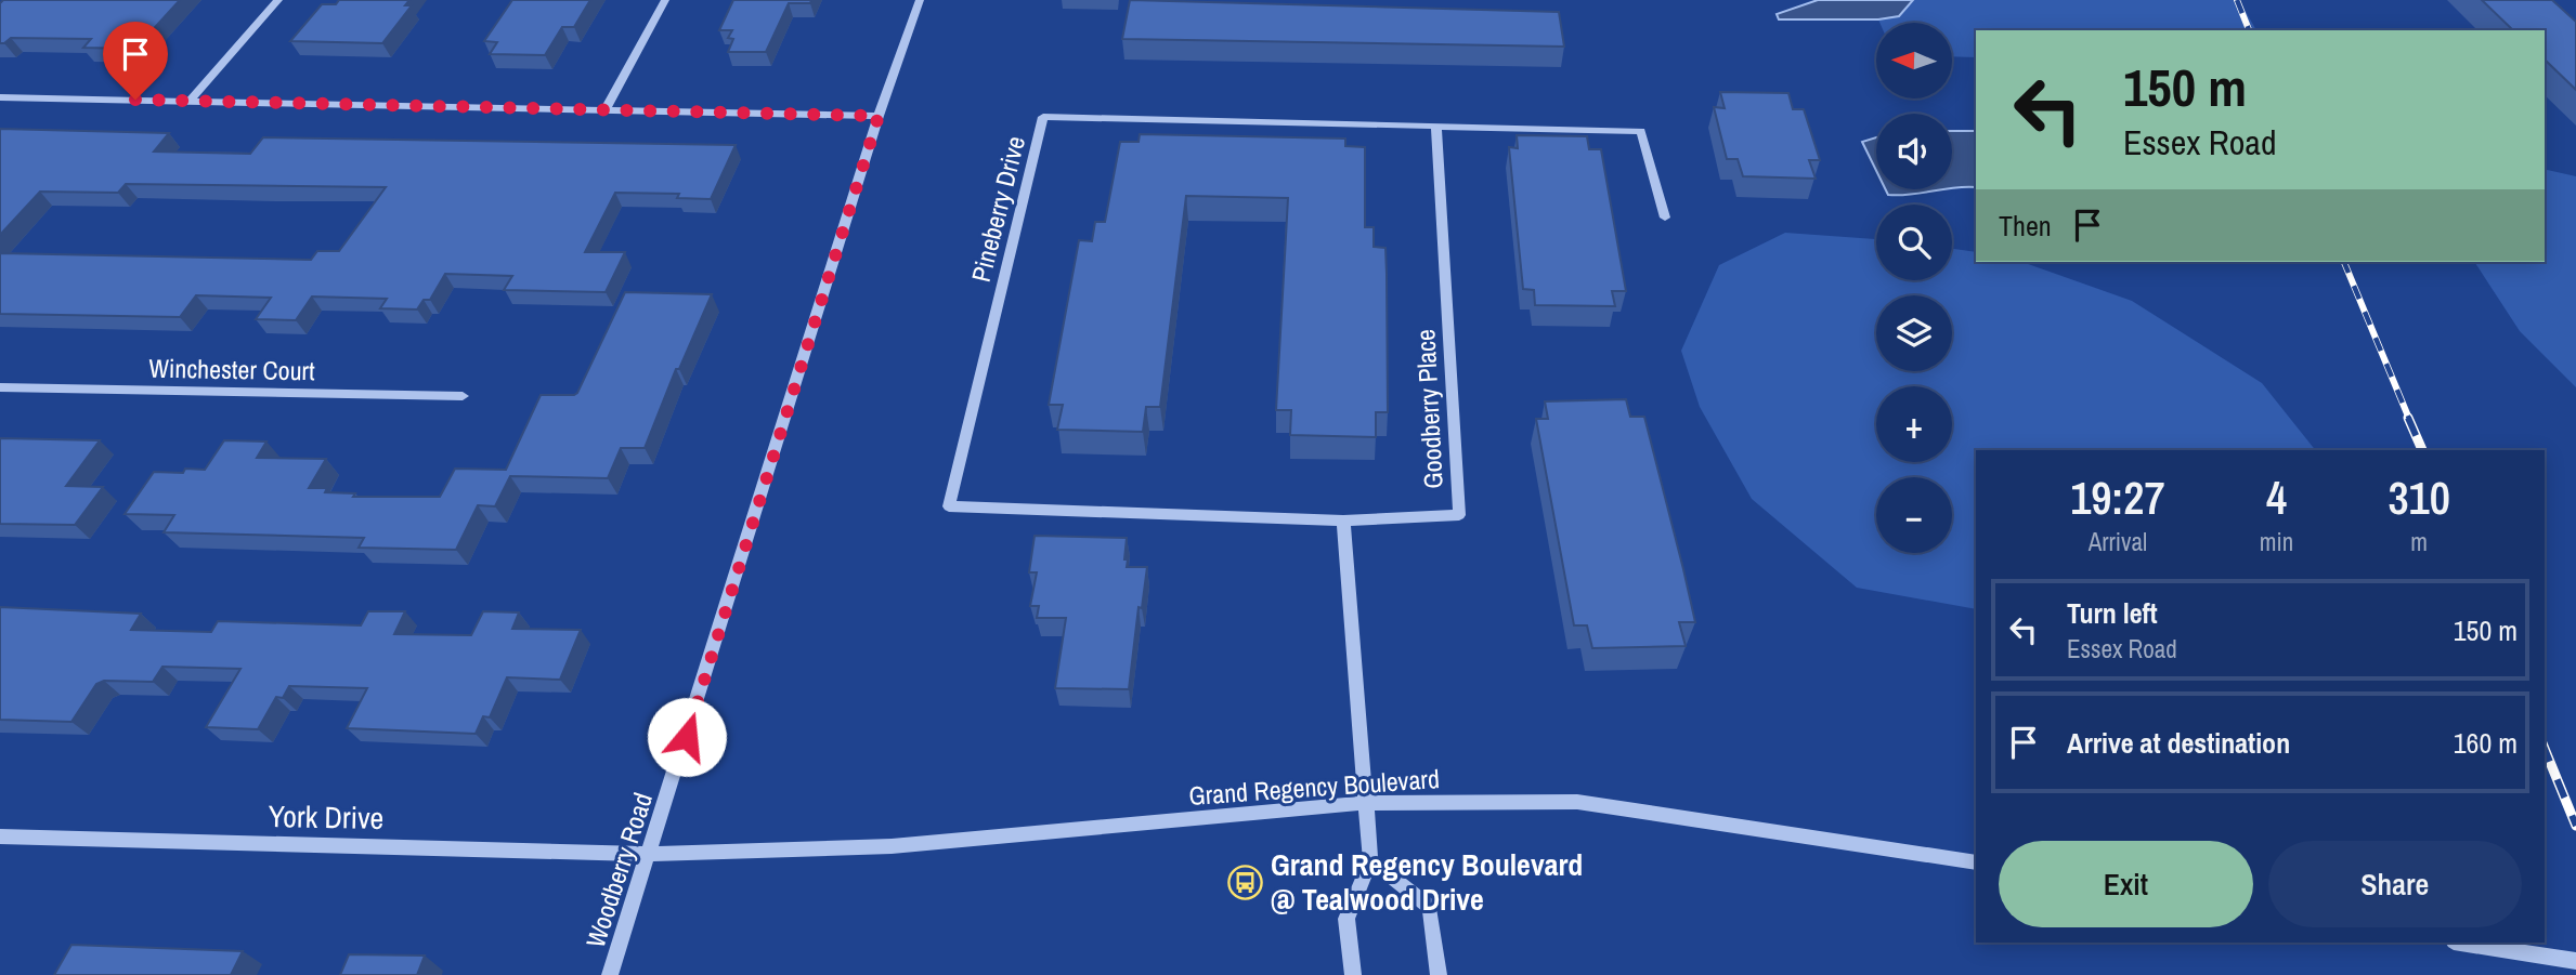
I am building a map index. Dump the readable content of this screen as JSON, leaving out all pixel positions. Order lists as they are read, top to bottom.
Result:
{
  "streets": {
    "street": [
      "Pineberry Drive",
      "Winchester Court",
      "Goodberry Place",
      "Grand Regency Boulevard",
      "York Drive",
      "Woodberry Road"
    ]
  },
  "crossings": [
    ["Pineberry Drive", "Goodberry Place"],
    ["Grand Regency Boulevard", "York Drive"],
    ["Grand Regency Boulevard", "Woodberry Road"],
    ["York Drive", "Woodberry Road"]
  ],
  "places": {
    "bus stop": ["Grand Regency Boulevard @ Tealwood Drive"]
  },
  "north": "left",
  "page": {
    "map_buttons": ["+", "−"],
    "turn": ["150 m", "Essex Road"],
    "then": "Then",
    "eta": [
      "19:27",
      "Arrival",
      "4",
      "min",
      "310",
      "m"
    ],
    "list": [
      {
        "name": "Turn left",
        "note": "Essex Road",
        "value": "150 m"
      },
      {
        "name": "Arrive at destination",
        "value": "160 m"
      }
    ],
    "buttons": ["Exit", "Share"]
  }
}
